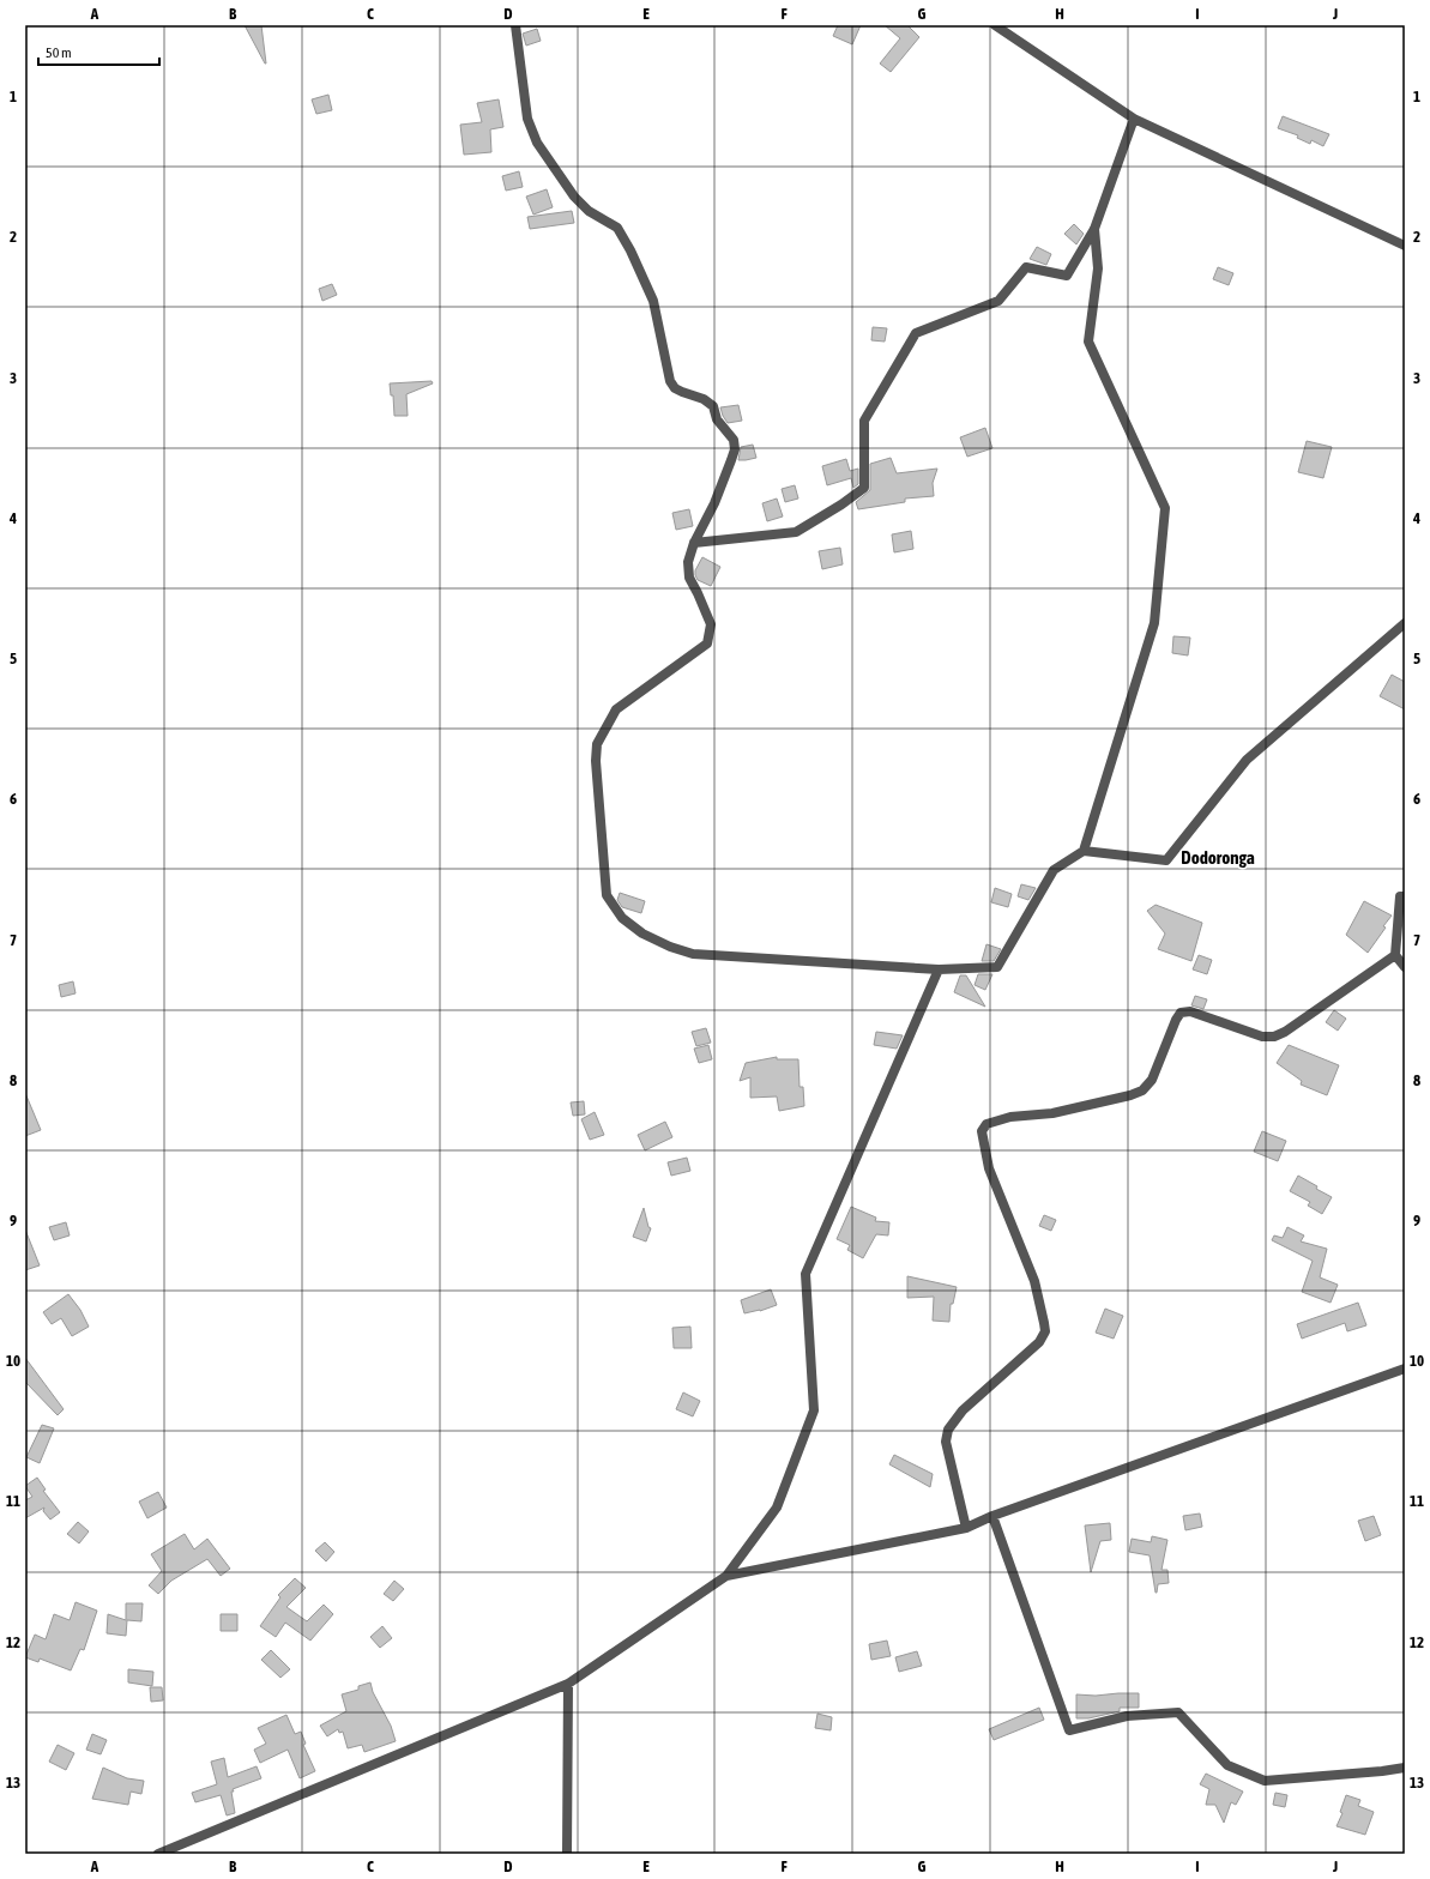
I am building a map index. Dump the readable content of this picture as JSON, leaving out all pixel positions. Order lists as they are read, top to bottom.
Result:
{
  "districts": ["Dodoronga"],
  "scale_bar": "50 m",
  "grid": {
    "columns": [
      "A",
      "B",
      "C",
      "D",
      "E",
      "F",
      "G",
      "H",
      "I",
      "J"
    ],
    "rows": [
      "1",
      "2",
      "3",
      "4",
      "5",
      "6",
      "7",
      "8",
      "9",
      "10",
      "11",
      "12",
      "13"
    ]
  }
}
